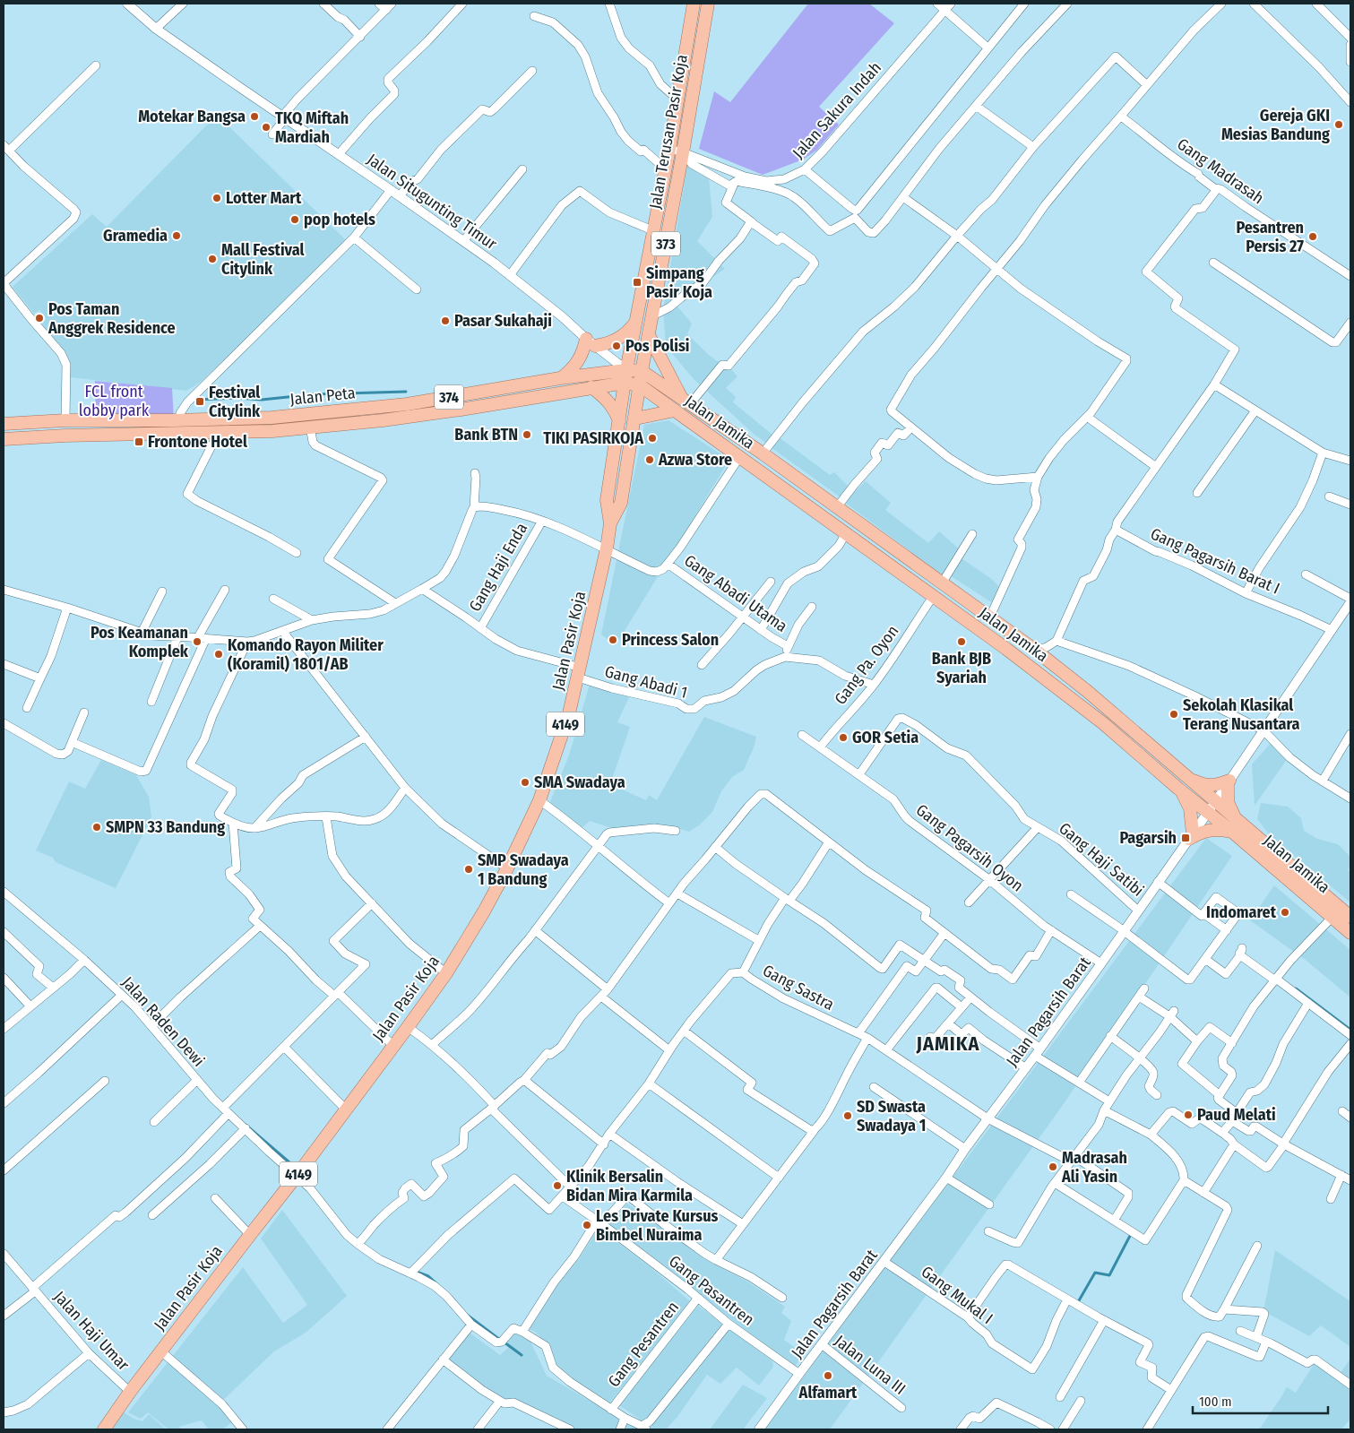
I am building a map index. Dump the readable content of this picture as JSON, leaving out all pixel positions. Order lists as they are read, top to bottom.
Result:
{
  "streets": {
    "main road": [
      "Jalan Terusan Pasir Koja",
      "373",
      "Jalan Peta",
      "374",
      "Jalan Jamika",
      "Jalan Pasir Koja",
      "4149"
    ],
    "street": [
      "Jalan Sakura Indah",
      "Gang Madrasah",
      "Jalan Situgunting Timur",
      "Gang Pagarsih Barat I",
      "Gang Haji Enda",
      "Gang Abadi Utama",
      "Gang Pa. Oyon",
      "Gang Abadi 1",
      "Gang Pagarsih Oyon",
      "Gang Haji Satibi",
      "Gang Sastra",
      "Jalan Pagarsih Barat",
      "Jalan Raden Dewi",
      "Gang Pasantren",
      "Gang Mukal I",
      "Jalan Haji Umar",
      "Gang Pesantren",
      "Jalan Luna III"
    ]
  },
  "crossings": [
    ["Jalan Sakura Indah", "Jalan Terusan Pasir Koja"],
    ["Jalan Terusan Pasir Koja", "Jalan Situgunting Timur"],
    ["Jalan Terusan Pasir Koja", "Jalan Peta"],
    ["Jalan Terusan Pasir Koja", "Jalan Jamika"],
    ["Jalan Terusan Pasir Koja", "Jalan Pasir Koja"],
    ["Jalan Situgunting Timur", "Jalan Peta"],
    ["Jalan Situgunting Timur", "Jalan Pasir Koja"],
    ["Jalan Peta", "Jalan Jamika"],
    ["Jalan Peta", "Jalan Pasir Koja"],
    ["Jalan Jamika", "Jalan Pasir Koja"],
    ["Jalan Jamika", "Gang Pa. Oyon"],
    ["Jalan Jamika", "Jalan Pagarsih Barat"],
    ["Gang Pagarsih Barat I", "Jalan Pagarsih Barat"],
    ["Gang Haji Enda", "Gang Abadi 1"],
    ["Jalan Pasir Koja", "Gang Abadi 1"],
    ["Jalan Pasir Koja", "Jalan Raden Dewi"],
    ["Jalan Pasir Koja", "Jalan Haji Umar"],
    ["Gang Pa. Oyon", "Gang Abadi 1"],
    ["Gang Pa. Oyon", "Gang Pagarsih Oyon"],
    ["Gang Pagarsih Oyon", "Gang Haji Satibi"],
    ["Gang Pagarsih Oyon", "Jalan Pagarsih Barat"],
    ["Gang Haji Satibi", "Jalan Pagarsih Barat"],
    ["Gang Sastra", "Jalan Pagarsih Barat"],
    ["Jalan Pagarsih Barat", "Gang Pasantren"],
    ["Jalan Pagarsih Barat", "Gang Mukal I"],
    ["Jalan Pagarsih Barat", "Jalan Luna III"],
    ["Gang Pasantren", "Gang Pesantren"]
  ],
  "districts": ["JAMIKA"],
  "parks": ["FCL front lobby park"],
  "places": {
    "other": [
      "Motekar Bangsa",
      "Gereja GKI Mesias Bandung",
      "TKQ Miftah Mardiah",
      "Lotter Mart",
      "pop hotels",
      "Gramedia",
      "Pesantren Persis 27",
      "Mall Festival Citylink",
      "Pos Taman Anggrek Residence",
      "Pasar Sukahaji",
      "Pos Polisi",
      "Bank BTN",
      "TIKI PASIRKOJA",
      "Azwa Store",
      "Princess Salon",
      "Pos Keamanan Komplek",
      "Bank BJB Syariah",
      "Komando Rayon Militer (Koramil) 1801/AB",
      "Sekolah Klasikal Terang Nusantara",
      "GOR Setia",
      "SMA Swadaya",
      "SMPN 33 Bandung",
      "SMP Swadaya 1 Bandung",
      "Indomaret",
      "Paud Melati",
      "SD Swasta Swadaya 1",
      "Madrasah Ali Yasin",
      "Klinik Bersalin Bidan Mira Karmila",
      "Les Private Kursus Bimbel Nuraima",
      "Alfamart"
    ],
    "transit": [
      "Simpang Pasir Koja",
      "Festival Citylink",
      "Frontone Hotel",
      "Pagarsih"
    ]
  },
  "scale_bar": "100 m"
}
